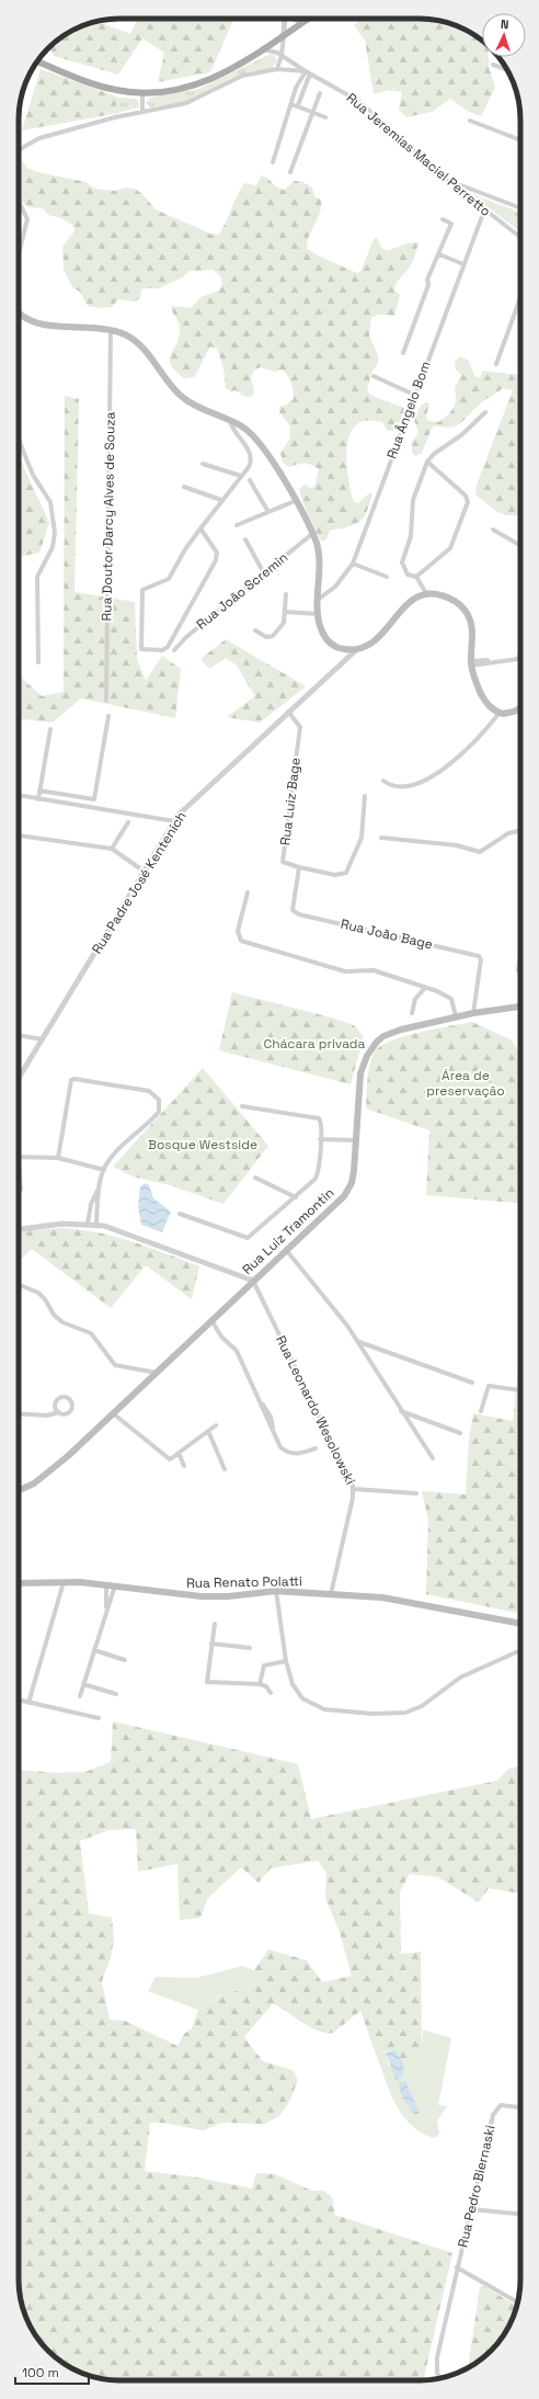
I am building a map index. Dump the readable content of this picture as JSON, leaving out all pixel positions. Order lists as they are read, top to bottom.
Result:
{
  "streets": {
    "main road": ["Rua Luiz Tramontin", "Rua Renato Polatti"],
    "street": [
      "Rua Jeremias Maciel Perretto",
      "Rua Ângelo Bom",
      "Rua Doutor Darcy Alves de Souza",
      "Rua João Scremin",
      "Rua Luiz Bage",
      "Rua Padre José Kentenich",
      "Rua João Bage",
      "Rua Leonardo Wesolowski",
      "Rua Pedro Biernaski"
    ]
  },
  "crossings": [
    ["Rua Jeremias Maciel Perretto", "Rua Ângelo Bom"],
    ["Rua Luiz Bage", "Rua Padre José Kentenich"],
    ["Rua Luiz Bage", "Rua João Bage"],
    ["Rua João Bage", "Rua Luiz Tramontin"],
    ["Rua Luiz Tramontin", "Rua Leonardo Wesolowski"],
    ["Rua Leonardo Wesolowski", "Rua Renato Polatti"]
  ],
  "parks": ["Chácara privada", "Área de preservação", "Bosque Westside"],
  "scale_bar": "100 m",
  "north": "top"
}
